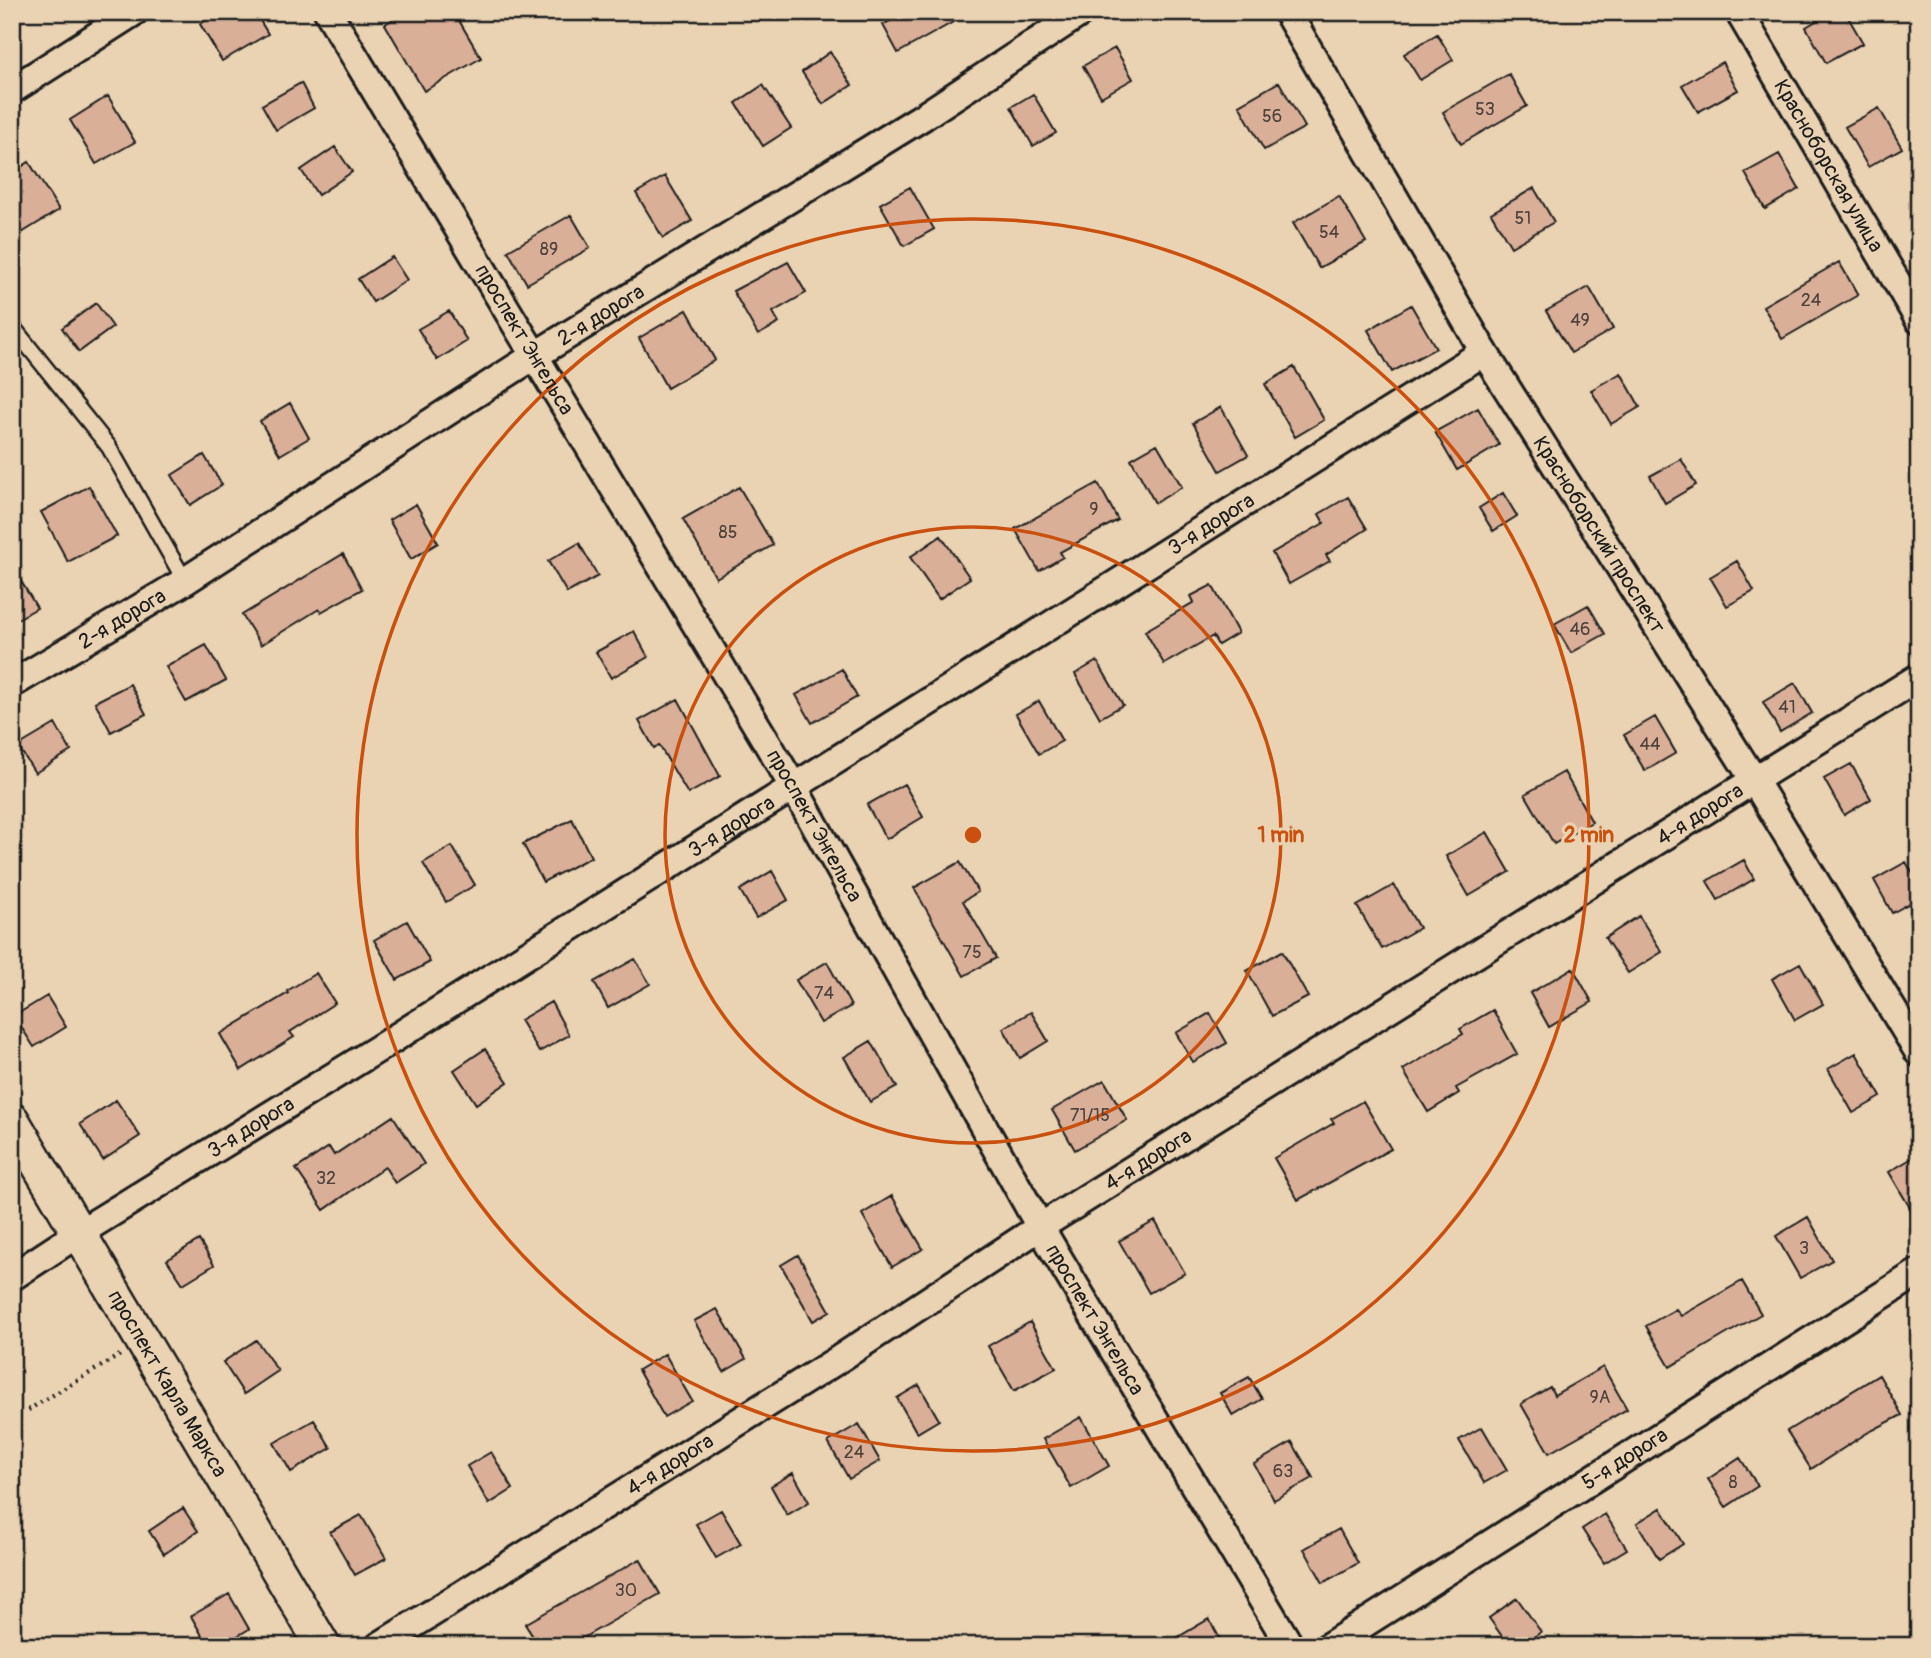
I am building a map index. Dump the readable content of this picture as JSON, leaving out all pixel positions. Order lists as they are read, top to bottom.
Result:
{
  "streets": {
    "street": [
      "Красноборская улица",
      "2-я дорога",
      "проспект Энгельса",
      "3-я дорога",
      "Красноборский проспект",
      "4-я дорога",
      "проспект Карла Маркса",
      "5-я дорога"
    ]
  },
  "crossings": [
    ["2-я дорога", "проспект Энгельса"],
    ["проспект Энгельса", "3-я дорога"],
    ["проспект Энгельса", "4-я дорога"],
    ["3-я дорога", "Красноборский проспект"],
    ["3-я дорога", "проспект Карла Маркса"],
    ["Красноборский проспект", "4-я дорога"]
  ],
  "house_numbers": [
    "53",
    "56",
    "51",
    "54",
    "89",
    "24",
    "49",
    "9",
    "85",
    "46",
    "41",
    "44",
    "75",
    "74",
    "71/15",
    "32",
    "3",
    "9А",
    "24",
    "63",
    "8",
    "30"
  ],
  "rings": ["1 min", "2 min"]
}
